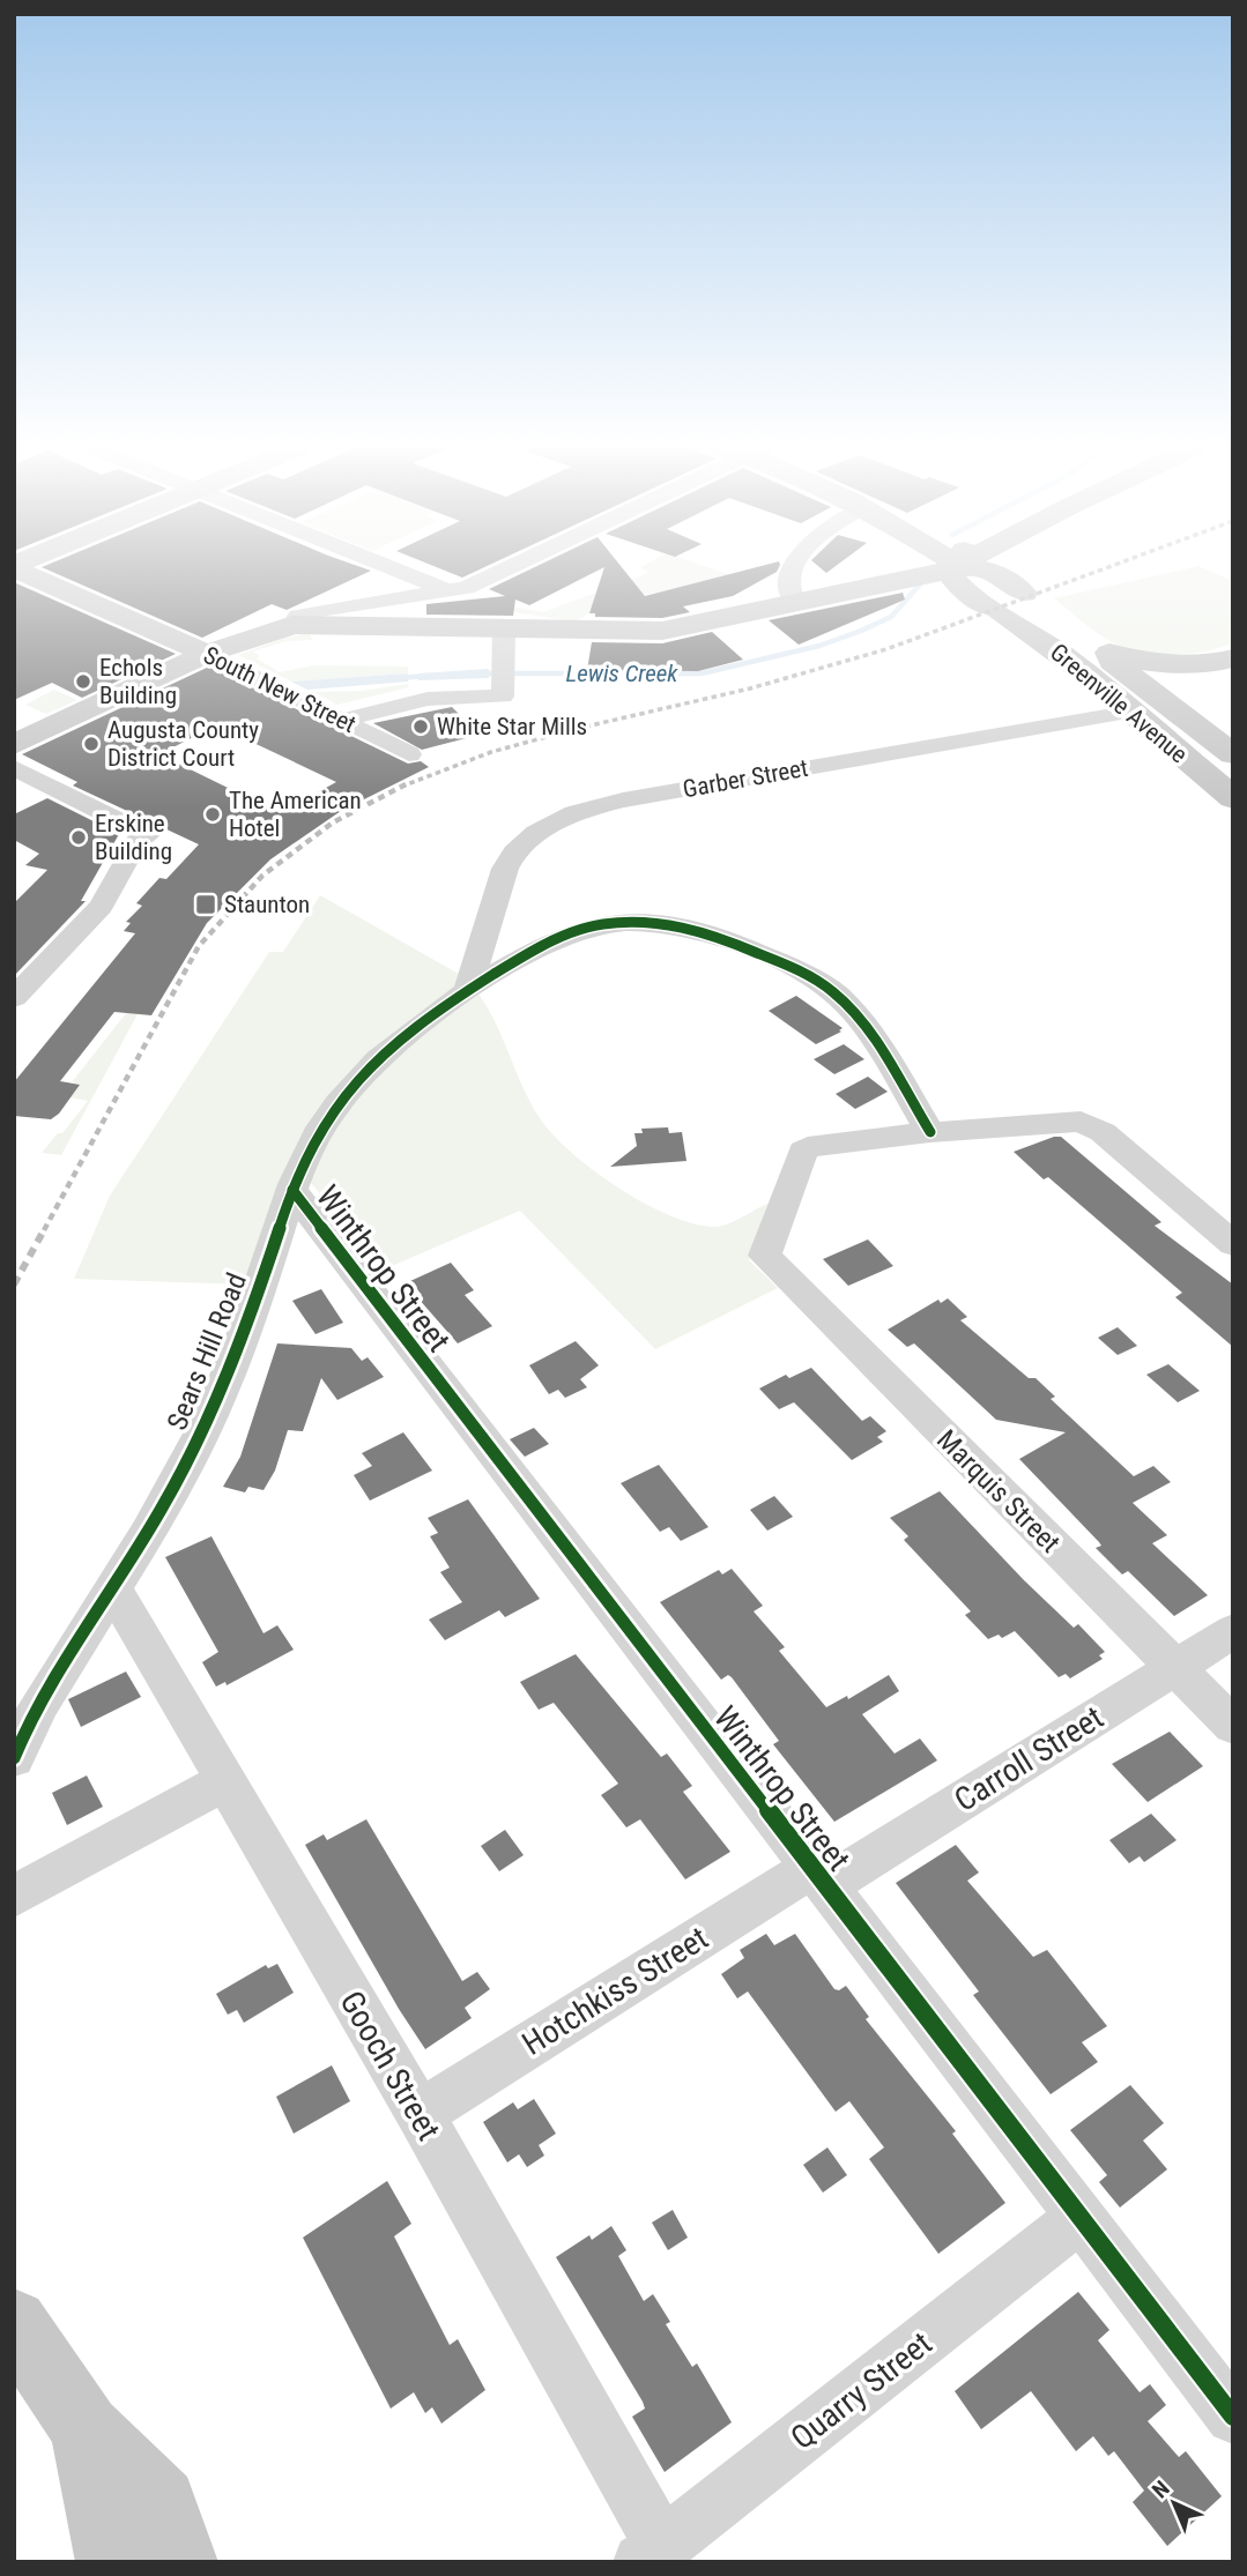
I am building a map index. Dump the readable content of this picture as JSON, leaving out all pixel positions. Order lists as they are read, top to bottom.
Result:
{
  "streets": {
    "main road": ["South New Street", "Greenville Avenue"],
    "street": [
      "Garber Street",
      "Winthrop Street",
      "Sears Hill Road",
      "Marquis Street",
      "Carroll Street",
      "Hotchkiss Street",
      "Gooch Street",
      "Quarry Street"
    ]
  },
  "crossings": [
    ["Greenville Avenue", "Garber Street"],
    ["Garber Street", "Sears Hill Road"],
    ["Winthrop Street", "Sears Hill Road"],
    ["Winthrop Street", "Carroll Street"],
    ["Winthrop Street", "Hotchkiss Street"],
    ["Winthrop Street", "Quarry Street"],
    ["Sears Hill Road", "Marquis Street"],
    ["Sears Hill Road", "Gooch Street"],
    ["Marquis Street", "Carroll Street"],
    ["Carroll Street", "Hotchkiss Street"],
    ["Hotchkiss Street", "Gooch Street"],
    ["Gooch Street", "Quarry Street"]
  ],
  "water": ["Lewis Creek"],
  "places": {
    "other": [
      "Echols Building",
      "White Star Mills",
      "Augusta County District Court",
      "The American Hotel",
      "Erskine Building"
    ],
    "transit": ["Staunton"]
  },
  "north": "top left"
}
